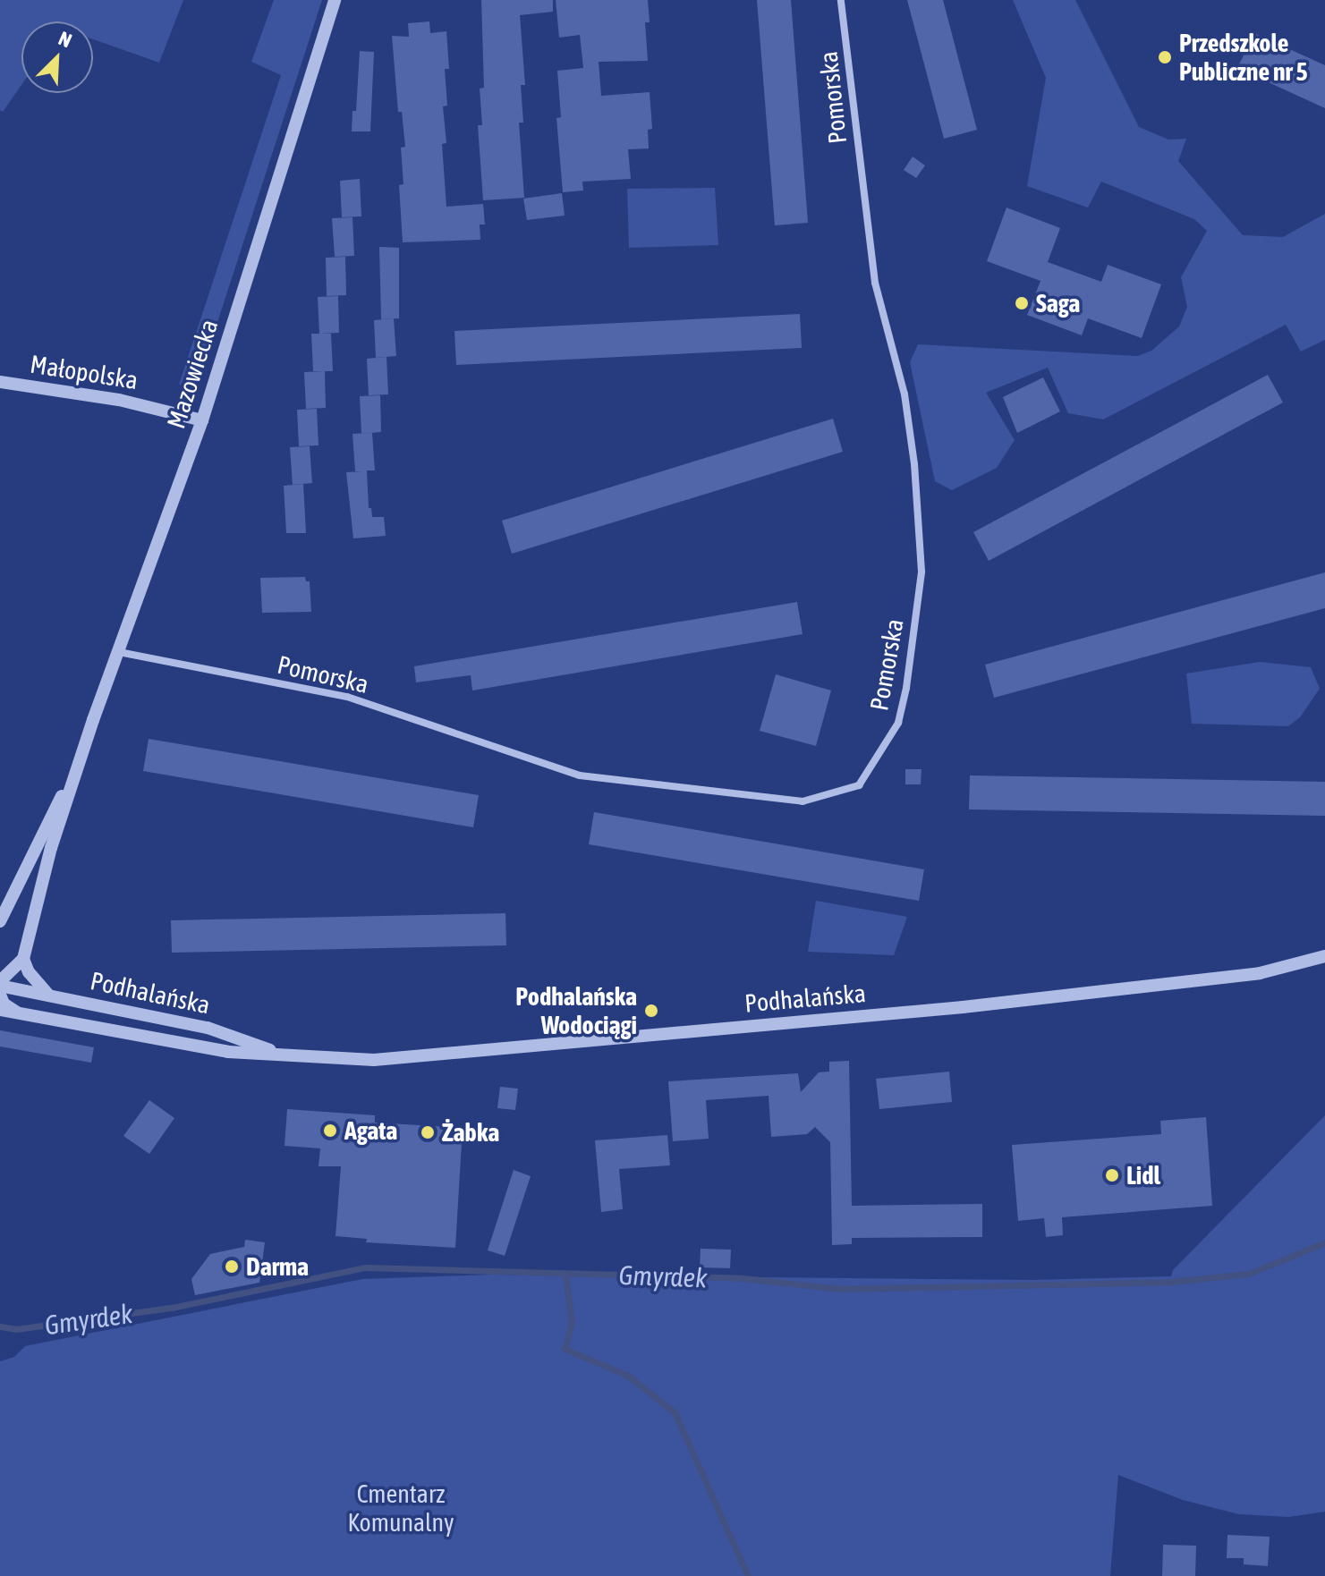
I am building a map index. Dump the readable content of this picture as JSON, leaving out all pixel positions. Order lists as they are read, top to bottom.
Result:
{
  "streets": {
    "street": [
      "Pomorska",
      "Małopolska",
      "Mazowiecka",
      "Podhalańska"
    ]
  },
  "crossings": [
    ["Pomorska", "Mazowiecka"],
    ["Małopolska", "Mazowiecka"]
  ],
  "water": ["Gmyrdek"],
  "parks": ["Cmentarz Komunalny"],
  "places": [
    "Przedszkole Publiczne nr 5",
    "Saga",
    "Podhalańska Wodociągi",
    "Agata",
    "Żabka",
    "Lidl",
    "Darma"
  ],
  "north": "top right"
}
